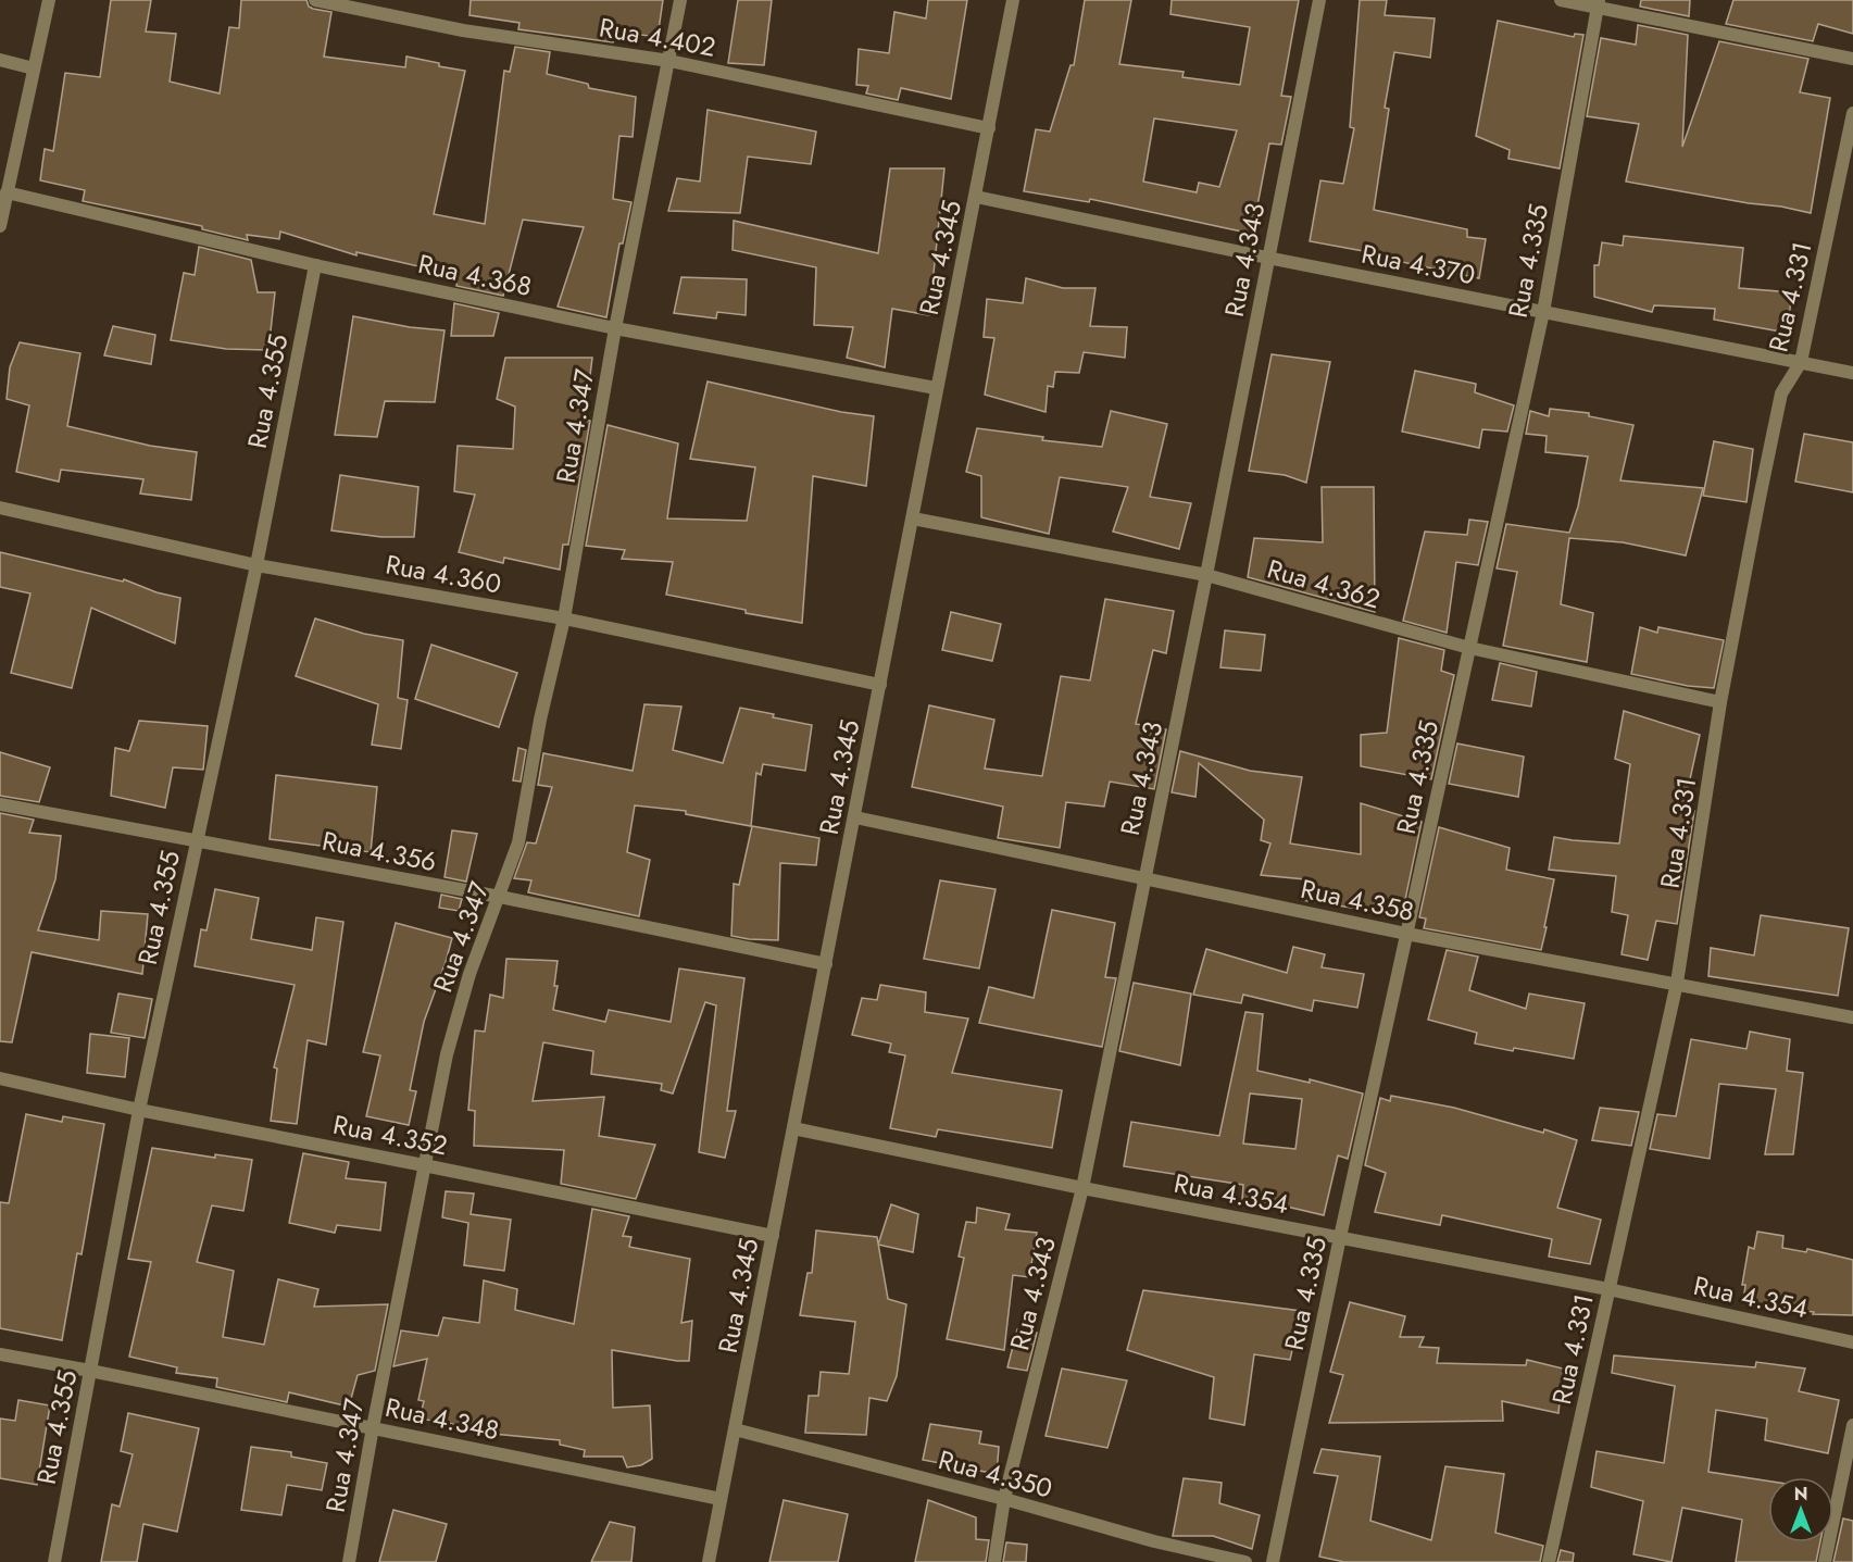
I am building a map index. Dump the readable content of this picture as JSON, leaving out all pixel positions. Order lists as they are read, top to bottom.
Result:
{
  "streets": {
    "street": [
      "Rua 4.402",
      "Rua 4.345",
      "Rua 4.343",
      "Rua 4.335",
      "Rua 4.370",
      "Rua 4.368",
      "Rua 4.331",
      "Rua 4.355",
      "Rua 4.347",
      "Rua 4.360",
      "Rua 4.362",
      "Rua 4.356",
      "Rua 4.358",
      "Rua 4.352",
      "Rua 4.354",
      "Rua 4.348",
      "Rua 4.350"
    ]
  },
  "crossings": [
    ["Rua 4.402", "Rua 4.345"],
    ["Rua 4.402", "Rua 4.347"],
    ["Rua 4.345", "Rua 4.370"],
    ["Rua 4.345", "Rua 4.368"],
    ["Rua 4.345", "Rua 4.360"],
    ["Rua 4.345", "Rua 4.362"],
    ["Rua 4.345", "Rua 4.356"],
    ["Rua 4.345", "Rua 4.358"],
    ["Rua 4.345", "Rua 4.352"],
    ["Rua 4.345", "Rua 4.354"],
    ["Rua 4.345", "Rua 4.348"],
    ["Rua 4.345", "Rua 4.350"],
    ["Rua 4.343", "Rua 4.370"],
    ["Rua 4.343", "Rua 4.362"],
    ["Rua 4.343", "Rua 4.358"],
    ["Rua 4.343", "Rua 4.354"],
    ["Rua 4.343", "Rua 4.350"],
    ["Rua 4.335", "Rua 4.370"],
    ["Rua 4.335", "Rua 4.362"],
    ["Rua 4.335", "Rua 4.358"],
    ["Rua 4.335", "Rua 4.354"],
    ["Rua 4.370", "Rua 4.331"],
    ["Rua 4.368", "Rua 4.355"],
    ["Rua 4.368", "Rua 4.347"],
    ["Rua 4.331", "Rua 4.362"],
    ["Rua 4.331", "Rua 4.358"],
    ["Rua 4.331", "Rua 4.354"],
    ["Rua 4.355", "Rua 4.360"],
    ["Rua 4.355", "Rua 4.356"],
    ["Rua 4.355", "Rua 4.352"],
    ["Rua 4.355", "Rua 4.348"],
    ["Rua 4.347", "Rua 4.360"],
    ["Rua 4.347", "Rua 4.356"],
    ["Rua 4.347", "Rua 4.352"],
    ["Rua 4.347", "Rua 4.348"]
  ],
  "north": "top"
}
